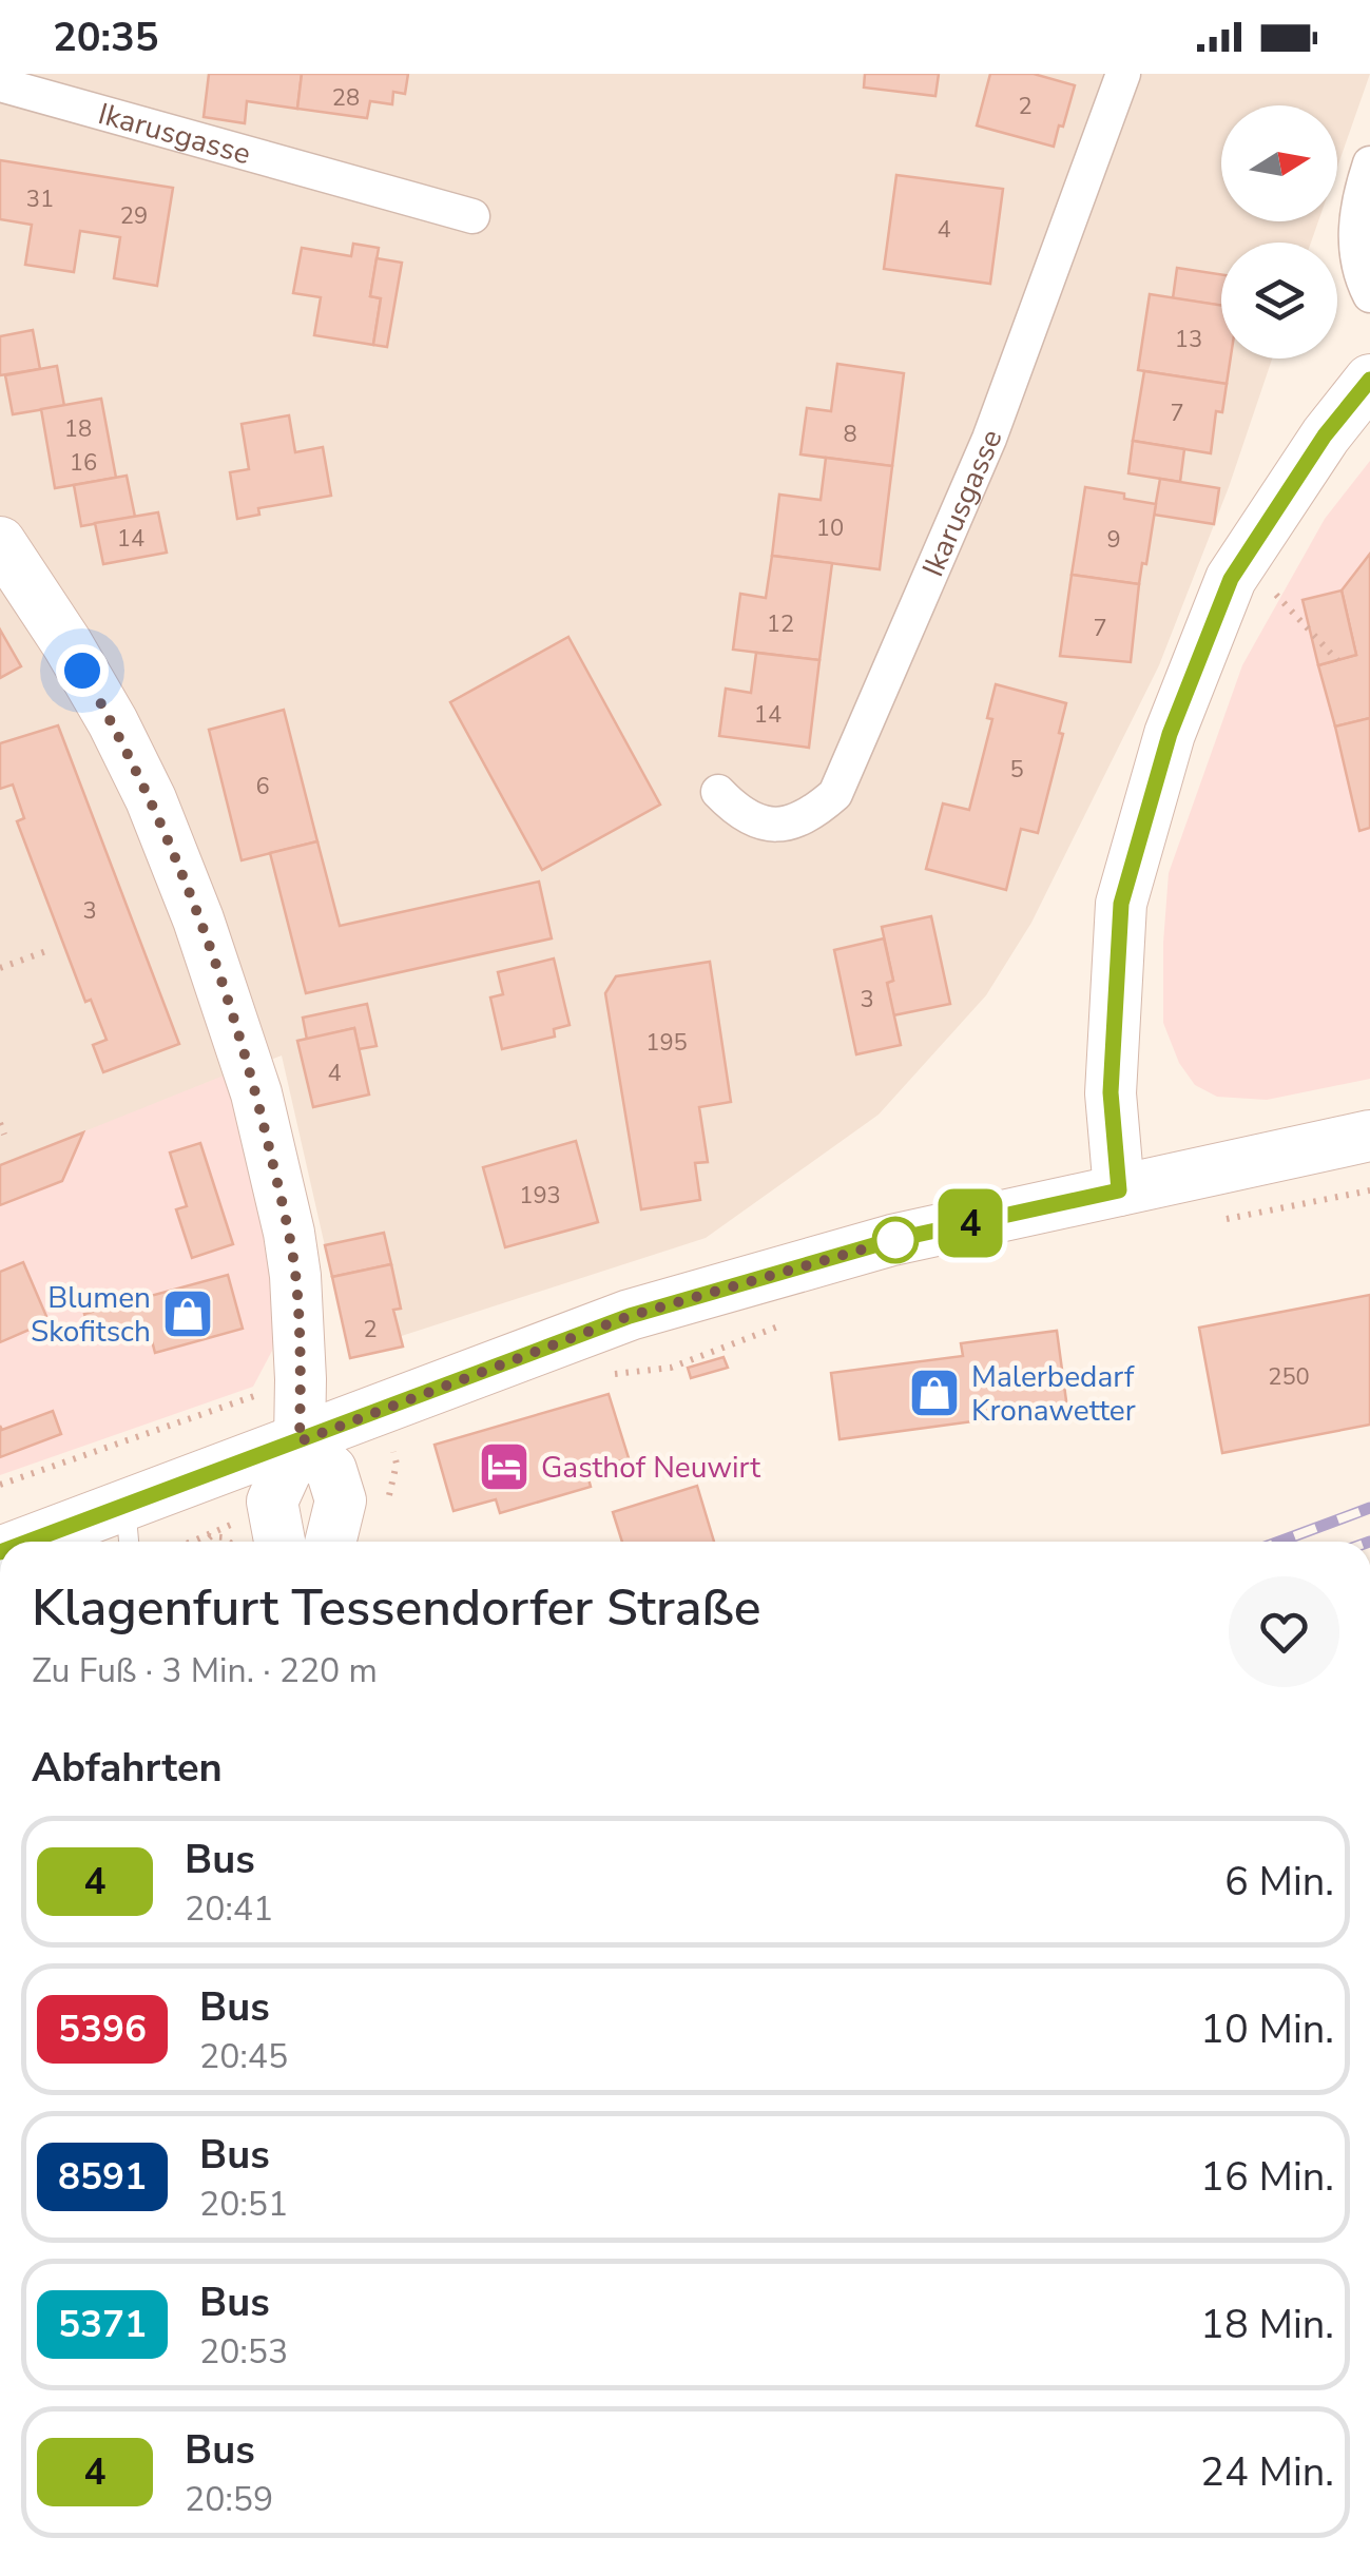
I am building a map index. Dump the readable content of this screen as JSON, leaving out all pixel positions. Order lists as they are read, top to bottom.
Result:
{
  "streets": {
    "street": ["Ikarusgasse"]
  },
  "places": {
    "shop": ["Blumen Skofitsch", "Malerbedarf Kronawetter"],
    "hotel": ["Gasthof Neuwirt"]
  },
  "lines": ["bus line 4"],
  "house_numbers": [
    "28",
    "2",
    "31",
    "29",
    "4",
    "13",
    "7",
    "18",
    "8",
    "16",
    "10",
    "14",
    "9",
    "12",
    "7",
    "14",
    "5",
    "6",
    "3",
    "3",
    "195",
    "4",
    "193",
    "2",
    "250"
  ],
  "north": "right",
  "page": {
    "status": "20:35",
    "on_map": "4",
    "heading": [
      ["Klagenfurt Tessendorfer Straße", "Zu Fuß · 3 Min. · 220 m"],
      "Abfahrten"
    ],
    "list": [
      {
        "mark": "4",
        "name": "Bus",
        "note": "20:41",
        "value": "6 Min."
      },
      {
        "mark": "5396",
        "name": "Bus",
        "note": "20:45",
        "value": "10 Min."
      },
      {
        "mark": "8591",
        "name": "Bus",
        "note": "20:51",
        "value": "16 Min."
      },
      {
        "mark": "5371",
        "name": "Bus",
        "note": "20:53",
        "value": "18 Min."
      },
      {
        "mark": "4",
        "name": "Bus",
        "note": "20:59",
        "value": "24 Min."
      }
    ]
  }
}
